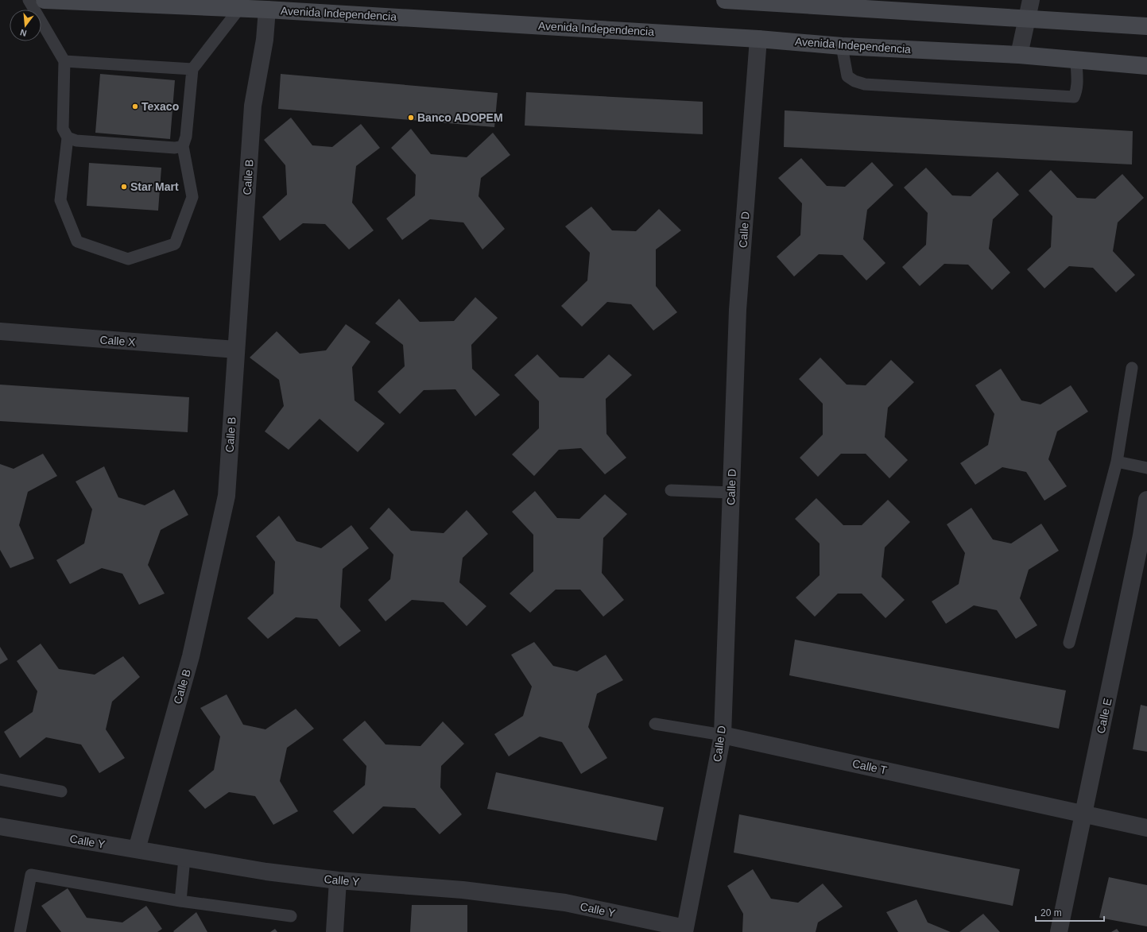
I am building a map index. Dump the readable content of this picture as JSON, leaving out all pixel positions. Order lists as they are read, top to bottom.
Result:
{
  "streets": {
    "main road": ["Avenida Independencia"],
    "street": [
      "Calle B",
      "Calle D",
      "Calle X",
      "Calle E",
      "Calle T",
      "Calle Y"
    ]
  },
  "crossings": [
    ["Avenida Independencia", "Calle B"],
    ["Avenida Independencia", "Calle D"],
    ["Calle B", "Calle X"],
    ["Calle B", "Calle Y"],
    ["Calle D", "Calle T"],
    ["Calle D", "Calle Y"],
    ["Calle E", "Calle T"]
  ],
  "places": ["Texaco", "Banco ADOPEM", "Star Mart"],
  "scale_bar": "20 m",
  "north": "bottom"
}
